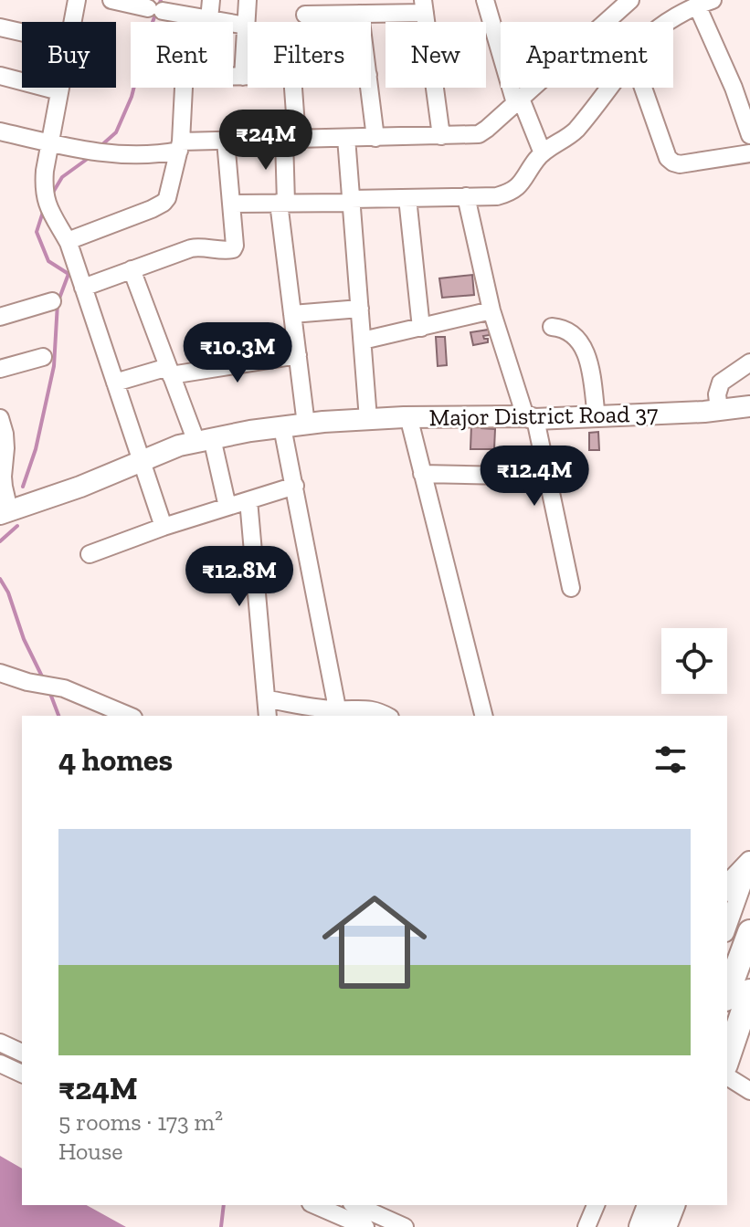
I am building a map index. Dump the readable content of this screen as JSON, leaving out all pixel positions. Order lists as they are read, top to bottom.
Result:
{
  "streets": {
    "main road": ["Major District Road 37"]
  },
  "page": {
    "chip": [
      "Buy",
      "Rent",
      "Filters",
      "New",
      "Apartment"
    ],
    "price": [
      "₹24M",
      "₹10.3M",
      "₹12.4M",
      "₹12.8M"
    ],
    "heading": "4 homes",
    "list": [
      {
        "name": "₹24M",
        "note": "5 rooms · 173 m² · House"
      }
    ]
  }
}
